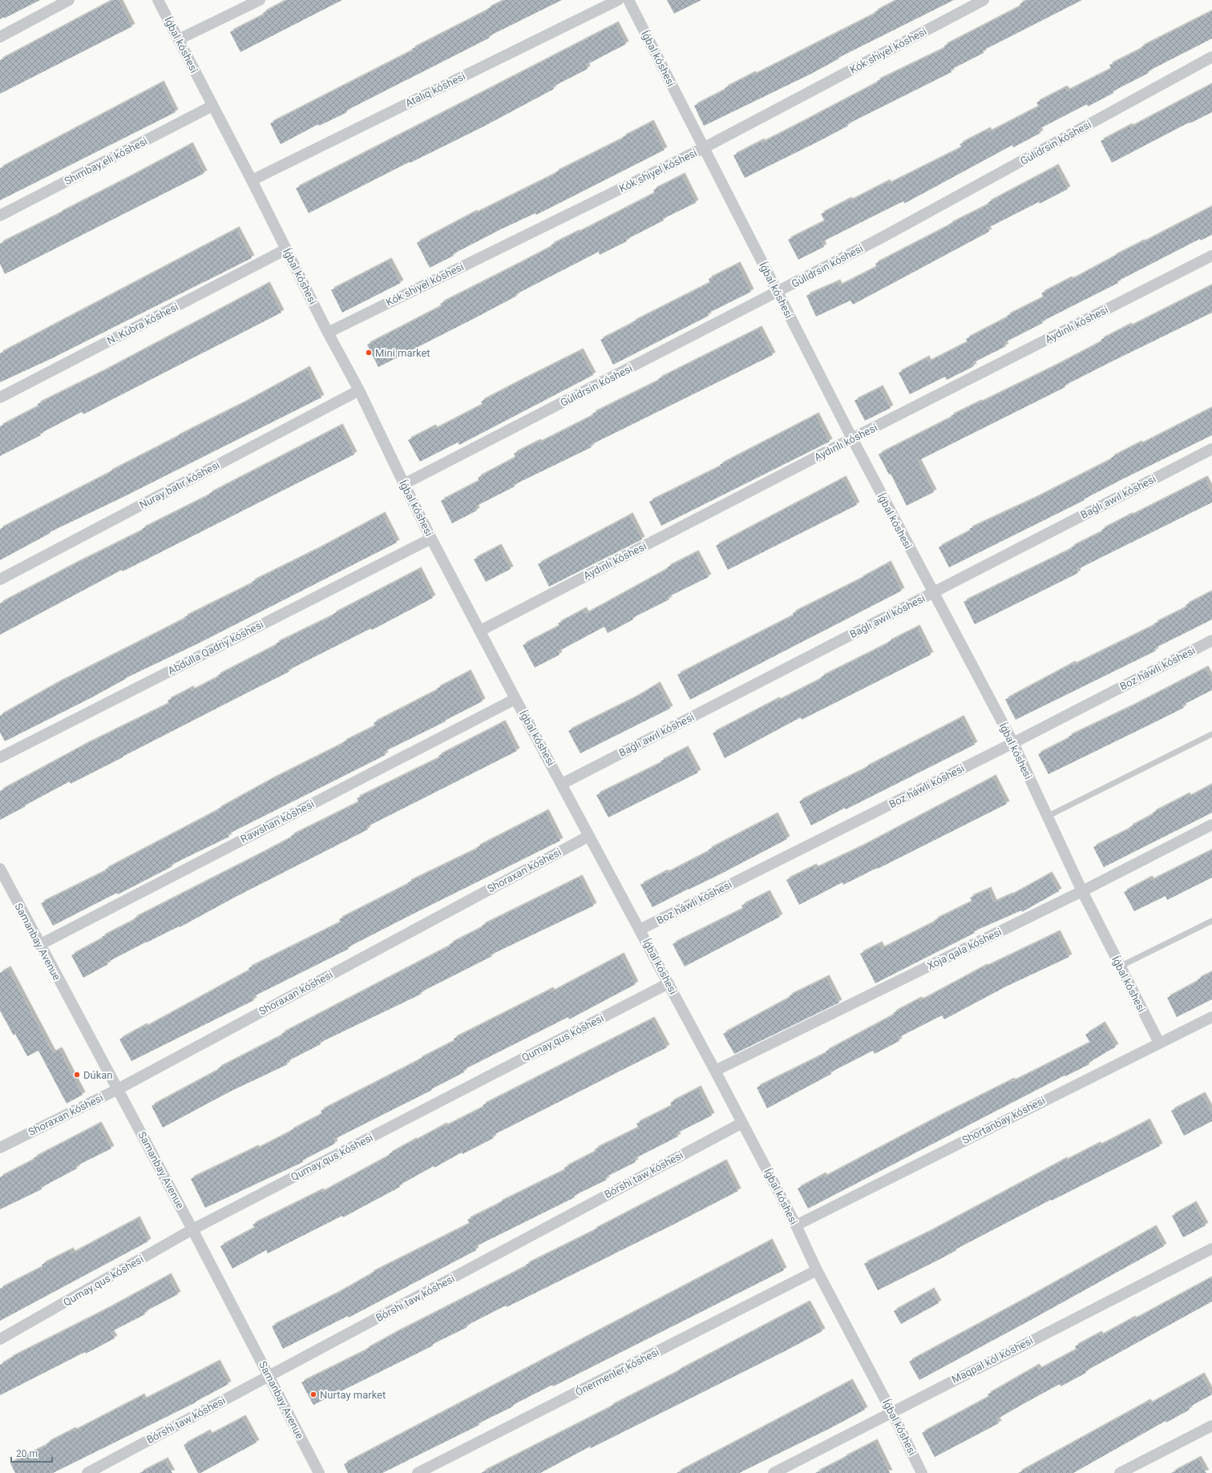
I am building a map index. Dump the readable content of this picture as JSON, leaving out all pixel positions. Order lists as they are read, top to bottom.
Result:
{
  "streets": {
    "street": [
      "Íǵbal kóshesi",
      "Kók shiyel kóshesi",
      "Atalıq kóshesi",
      "Gúlidrsin kóshesi",
      "Shımbay eli kóshesi",
      "N. Kubra kóshesi",
      "Aydınlı kóshesi",
      "Nuray batır kóshesi",
      "Baǵlı awıl kóshesi",
      "Abdulla Qadriy kóshesi",
      "Boz háwli kóshesi",
      "Rawshan kóshesi",
      "Shoraxan kóshesi",
      "Samanbay Avenue",
      "Xoja qala kóshesi",
      "Qumay qus kóshesi",
      "Shortanbay kóshesi",
      "Bórshi taw kóshesi",
      "Maqpal kól kóshesi",
      "Ónermenler kóshesi"
    ]
  },
  "crossings": [
    ["Íǵbal kóshesi", "Kók shiyel kóshesi"],
    ["Íǵbal kóshesi", "Atalıq kóshesi"],
    ["Íǵbal kóshesi", "Gúlidrsin kóshesi"],
    ["Íǵbal kóshesi", "Shımbay eli kóshesi"],
    ["Íǵbal kóshesi", "N. Kubra kóshesi"],
    ["Íǵbal kóshesi", "Aydınlı kóshesi"],
    ["Íǵbal kóshesi", "Nuray batır kóshesi"],
    ["Íǵbal kóshesi", "Baǵlı awıl kóshesi"],
    ["Íǵbal kóshesi", "Abdulla Qadriy kóshesi"],
    ["Íǵbal kóshesi", "Boz háwli kóshesi"],
    ["Íǵbal kóshesi", "Rawshan kóshesi"],
    ["Íǵbal kóshesi", "Shoraxan kóshesi"],
    ["Íǵbal kóshesi", "Xoja qala kóshesi"],
    ["Íǵbal kóshesi", "Qumay qus kóshesi"],
    ["Íǵbal kóshesi", "Shortanbay kóshesi"],
    ["Íǵbal kóshesi", "Bórshi taw kóshesi"],
    ["Íǵbal kóshesi", "Maqpal kól kóshesi"],
    ["Íǵbal kóshesi", "Ónermenler kóshesi"],
    ["Rawshan kóshesi", "Samanbay Avenue"],
    ["Shoraxan kóshesi", "Samanbay Avenue"],
    ["Samanbay Avenue", "Qumay qus kóshesi"],
    ["Samanbay Avenue", "Bórshi taw kóshesi"]
  ],
  "places": ["Mini market", "Dúkan", "Nurtay market"],
  "scale_bar": "20 m"
}
